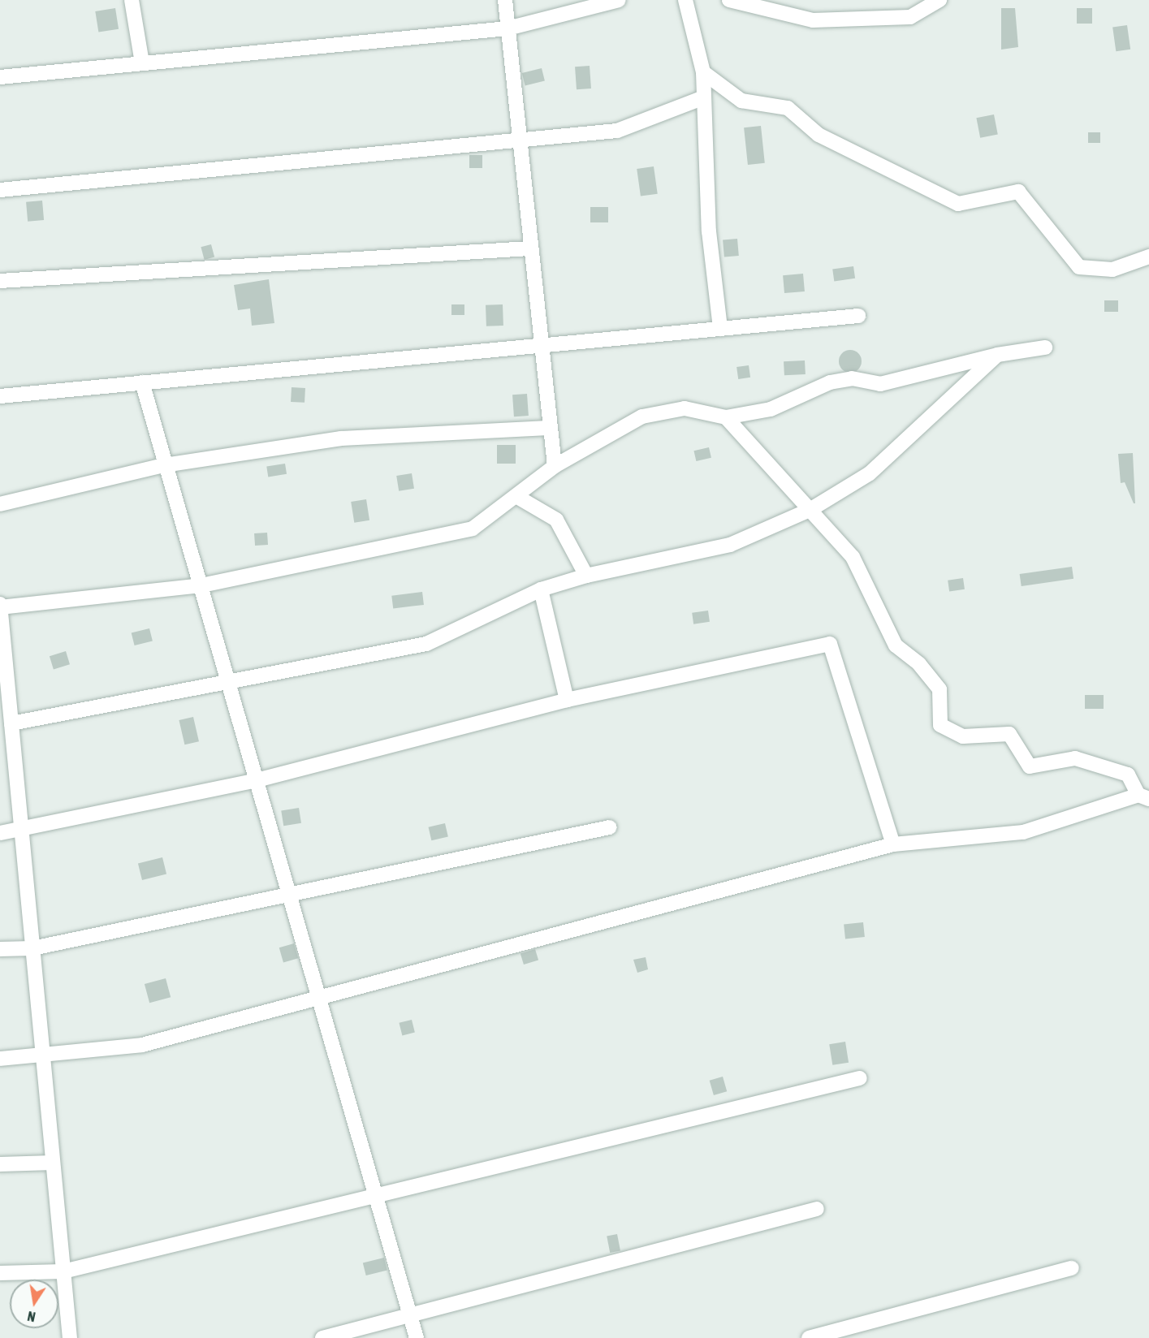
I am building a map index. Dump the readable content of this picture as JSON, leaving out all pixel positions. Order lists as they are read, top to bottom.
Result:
{
  "north": "bottom"
}
